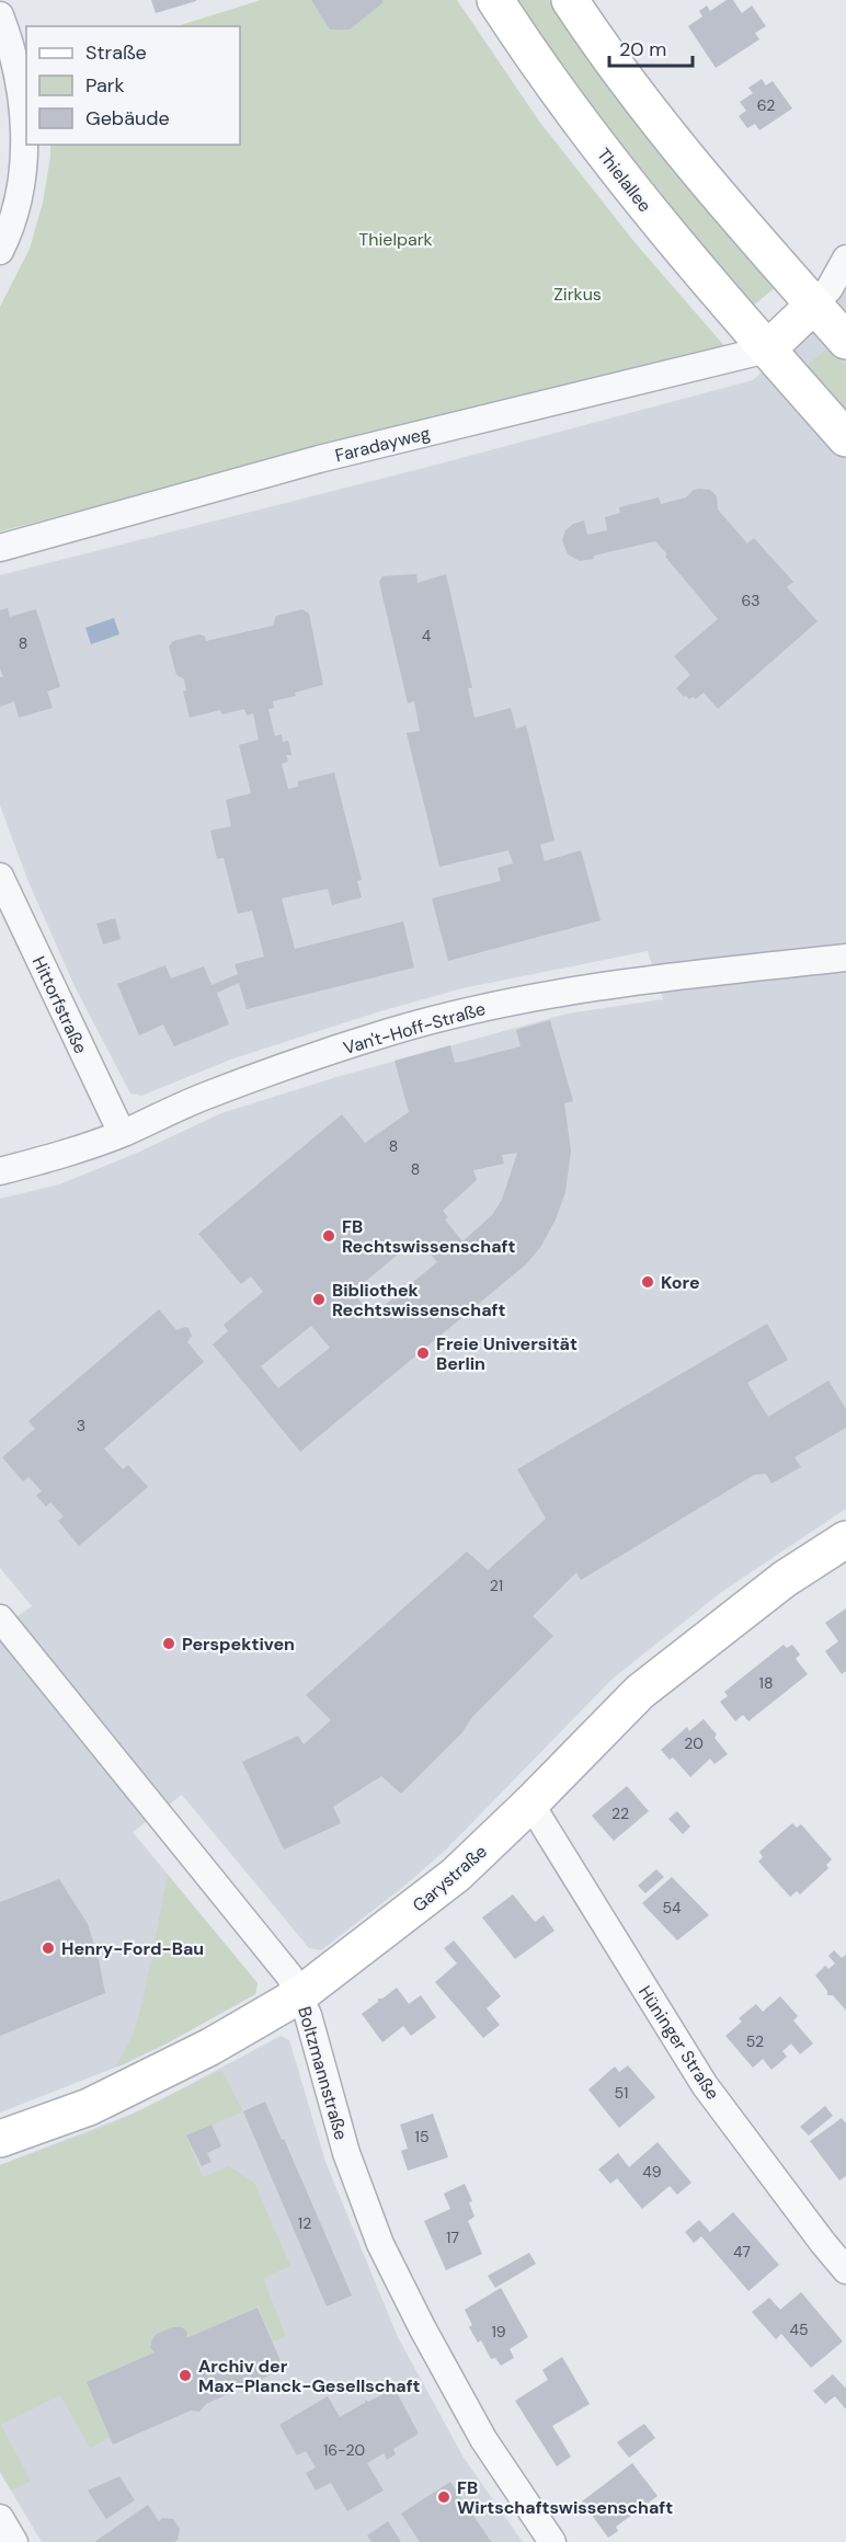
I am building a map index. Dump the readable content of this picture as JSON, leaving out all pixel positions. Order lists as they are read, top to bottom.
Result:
{
  "streets": {
    "main road": ["Thielallee", "Garystraße"],
    "street": [
      "Faradayweg",
      "Hittorfstraße",
      "Van't-Hoff-Straße",
      "Hüninger Straße",
      "Boltzmannstraße"
    ]
  },
  "crossings": [
    ["Thielallee", "Faradayweg"],
    ["Hittorfstraße", "Van't-Hoff-Straße"],
    ["Garystraße", "Hüninger Straße"],
    ["Garystraße", "Boltzmannstraße"]
  ],
  "parks": ["Thielpark", "Zirkus"],
  "places": [
    "FB Rechtswissenschaft",
    "Kore",
    "Bibliothek Rechtswissenschaft",
    "Freie Universität Berlin",
    "Perspektiven",
    "Henry-Ford-Bau",
    "Archiv der Max-Planck-Gesellschaft",
    "FB Wirtschaftswissenschaft"
  ],
  "house_numbers": [
    "62",
    "63",
    "4",
    "8",
    "8",
    "8",
    "3",
    "21",
    "18",
    "20",
    "22",
    "54",
    "52",
    "51",
    "15",
    "49",
    "12",
    "17",
    "47",
    "45",
    "19",
    "16-20"
  ],
  "legend": ["Straße", "Park", "Gebäude"],
  "scale_bar": "20 m"
}
